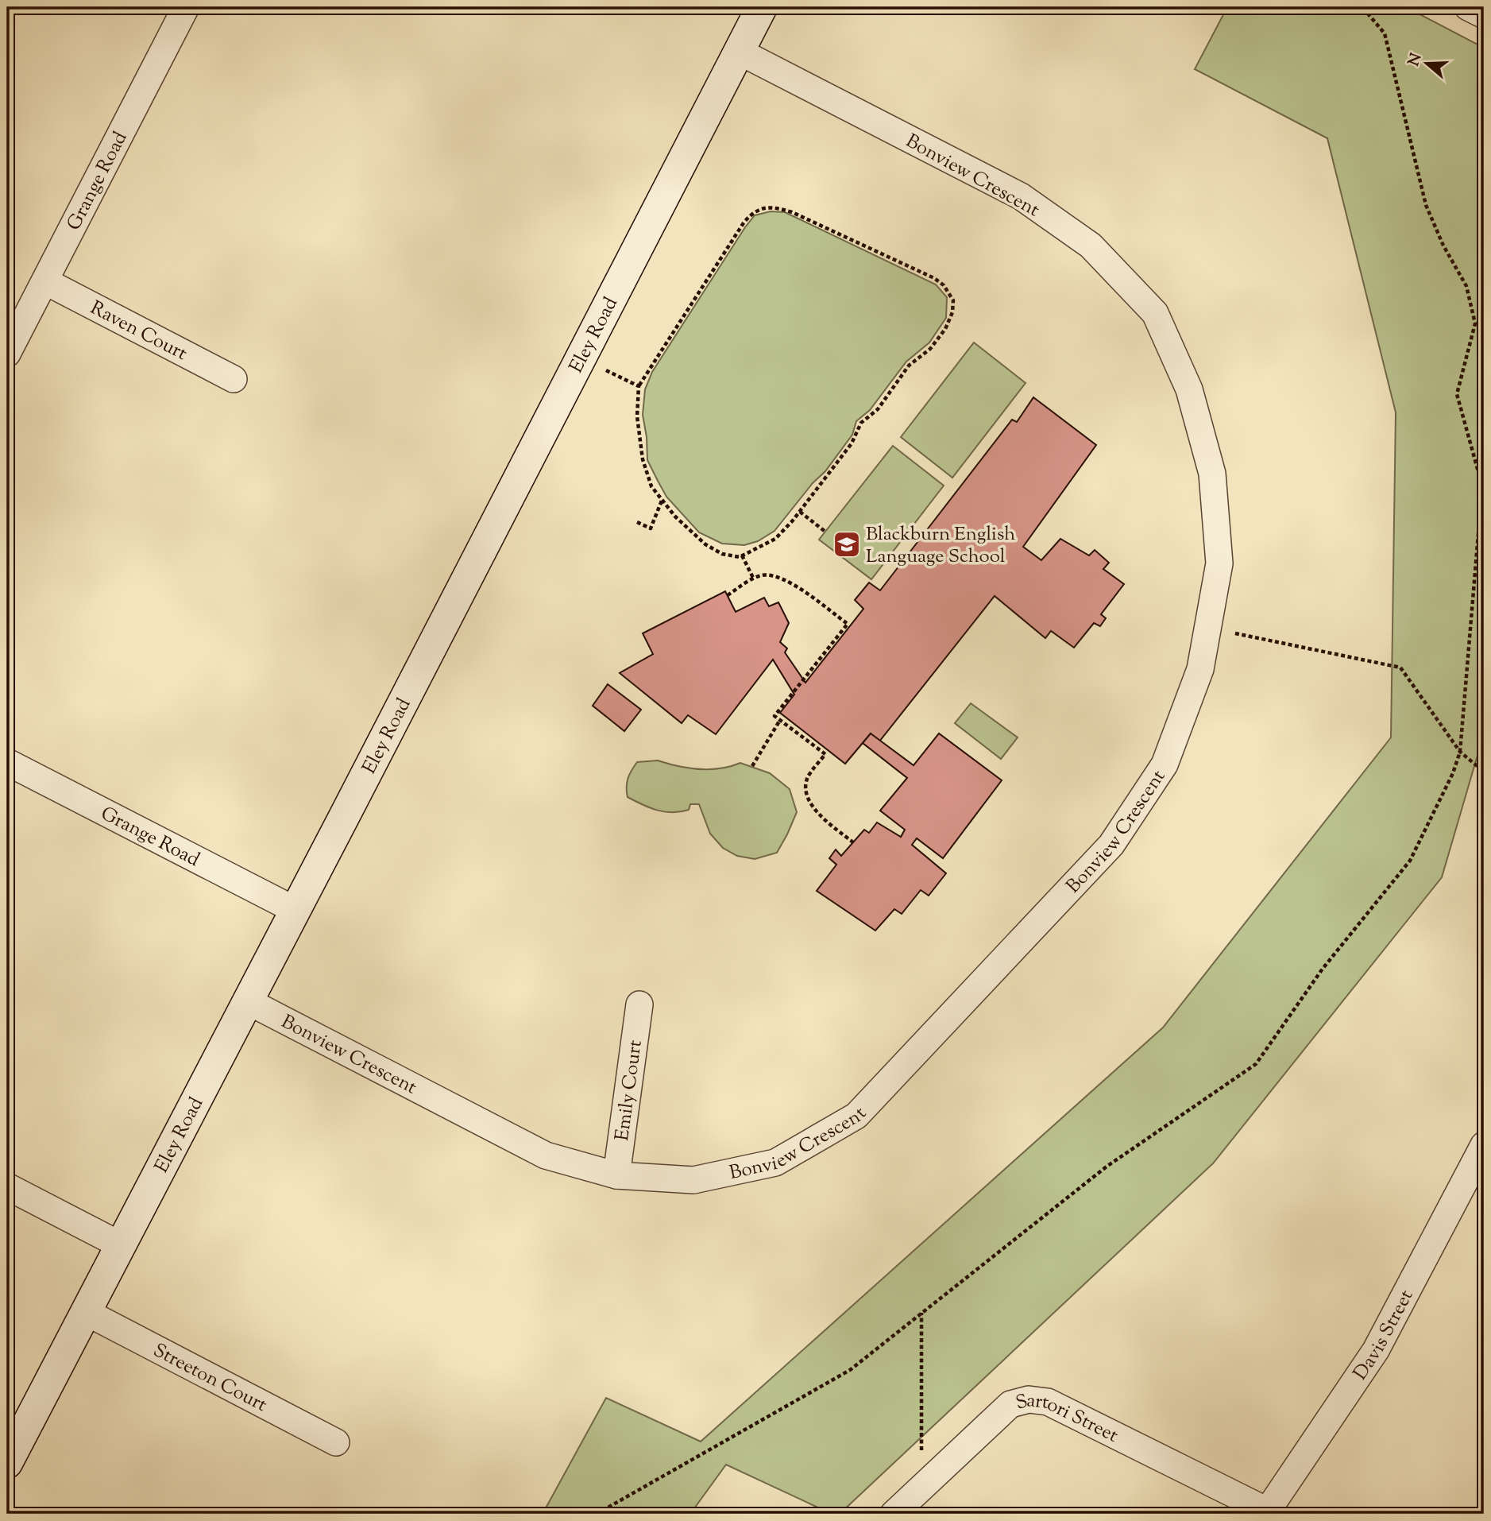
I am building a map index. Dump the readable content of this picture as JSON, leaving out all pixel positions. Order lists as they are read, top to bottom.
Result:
{
  "streets": {
    "main road": ["Eley Road"],
    "street": [
      "Bonview Crescent",
      "Grange Road",
      "Raven Court",
      "Emily Court",
      "Davis Street",
      "Streeton Court",
      "Sartori Street"
    ]
  },
  "crossings": [
    ["Bonview Crescent", "Eley Road"],
    ["Bonview Crescent", "Emily Court"],
    ["Grange Road", "Raven Court"],
    ["Grange Road", "Eley Road"],
    ["Eley Road", "Streeton Court"],
    ["Davis Street", "Sartori Street"]
  ],
  "places": {
    "school or university": ["Blackburn English Language School"]
  },
  "north": "left"
}
